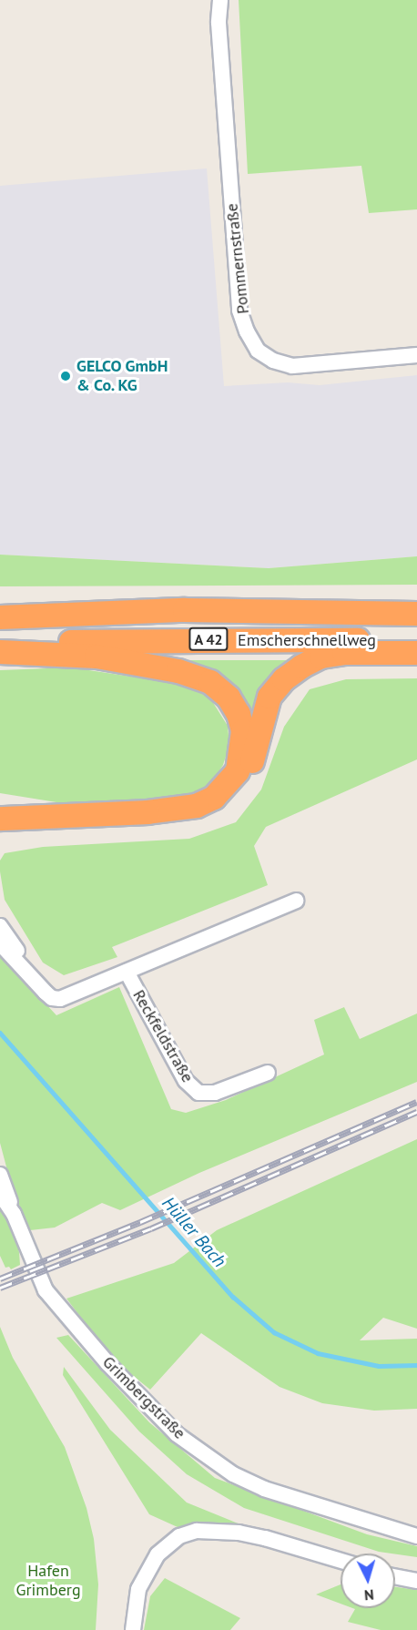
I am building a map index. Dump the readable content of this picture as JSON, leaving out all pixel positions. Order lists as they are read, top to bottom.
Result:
{
  "streets": {
    "highway": ["A 42", "Emscherschnellweg"],
    "street": ["Pommernstraße", "Reckfeldstraße", "Grimbergstraße"]
  },
  "crossings": [
    ["A 42", "Emscherschnellweg"]
  ],
  "water": ["Hüller Bach"],
  "parks": ["Hafen Grimberg"],
  "places": ["GELCO GmbH & Co. KG"],
  "north": "bottom"
}
